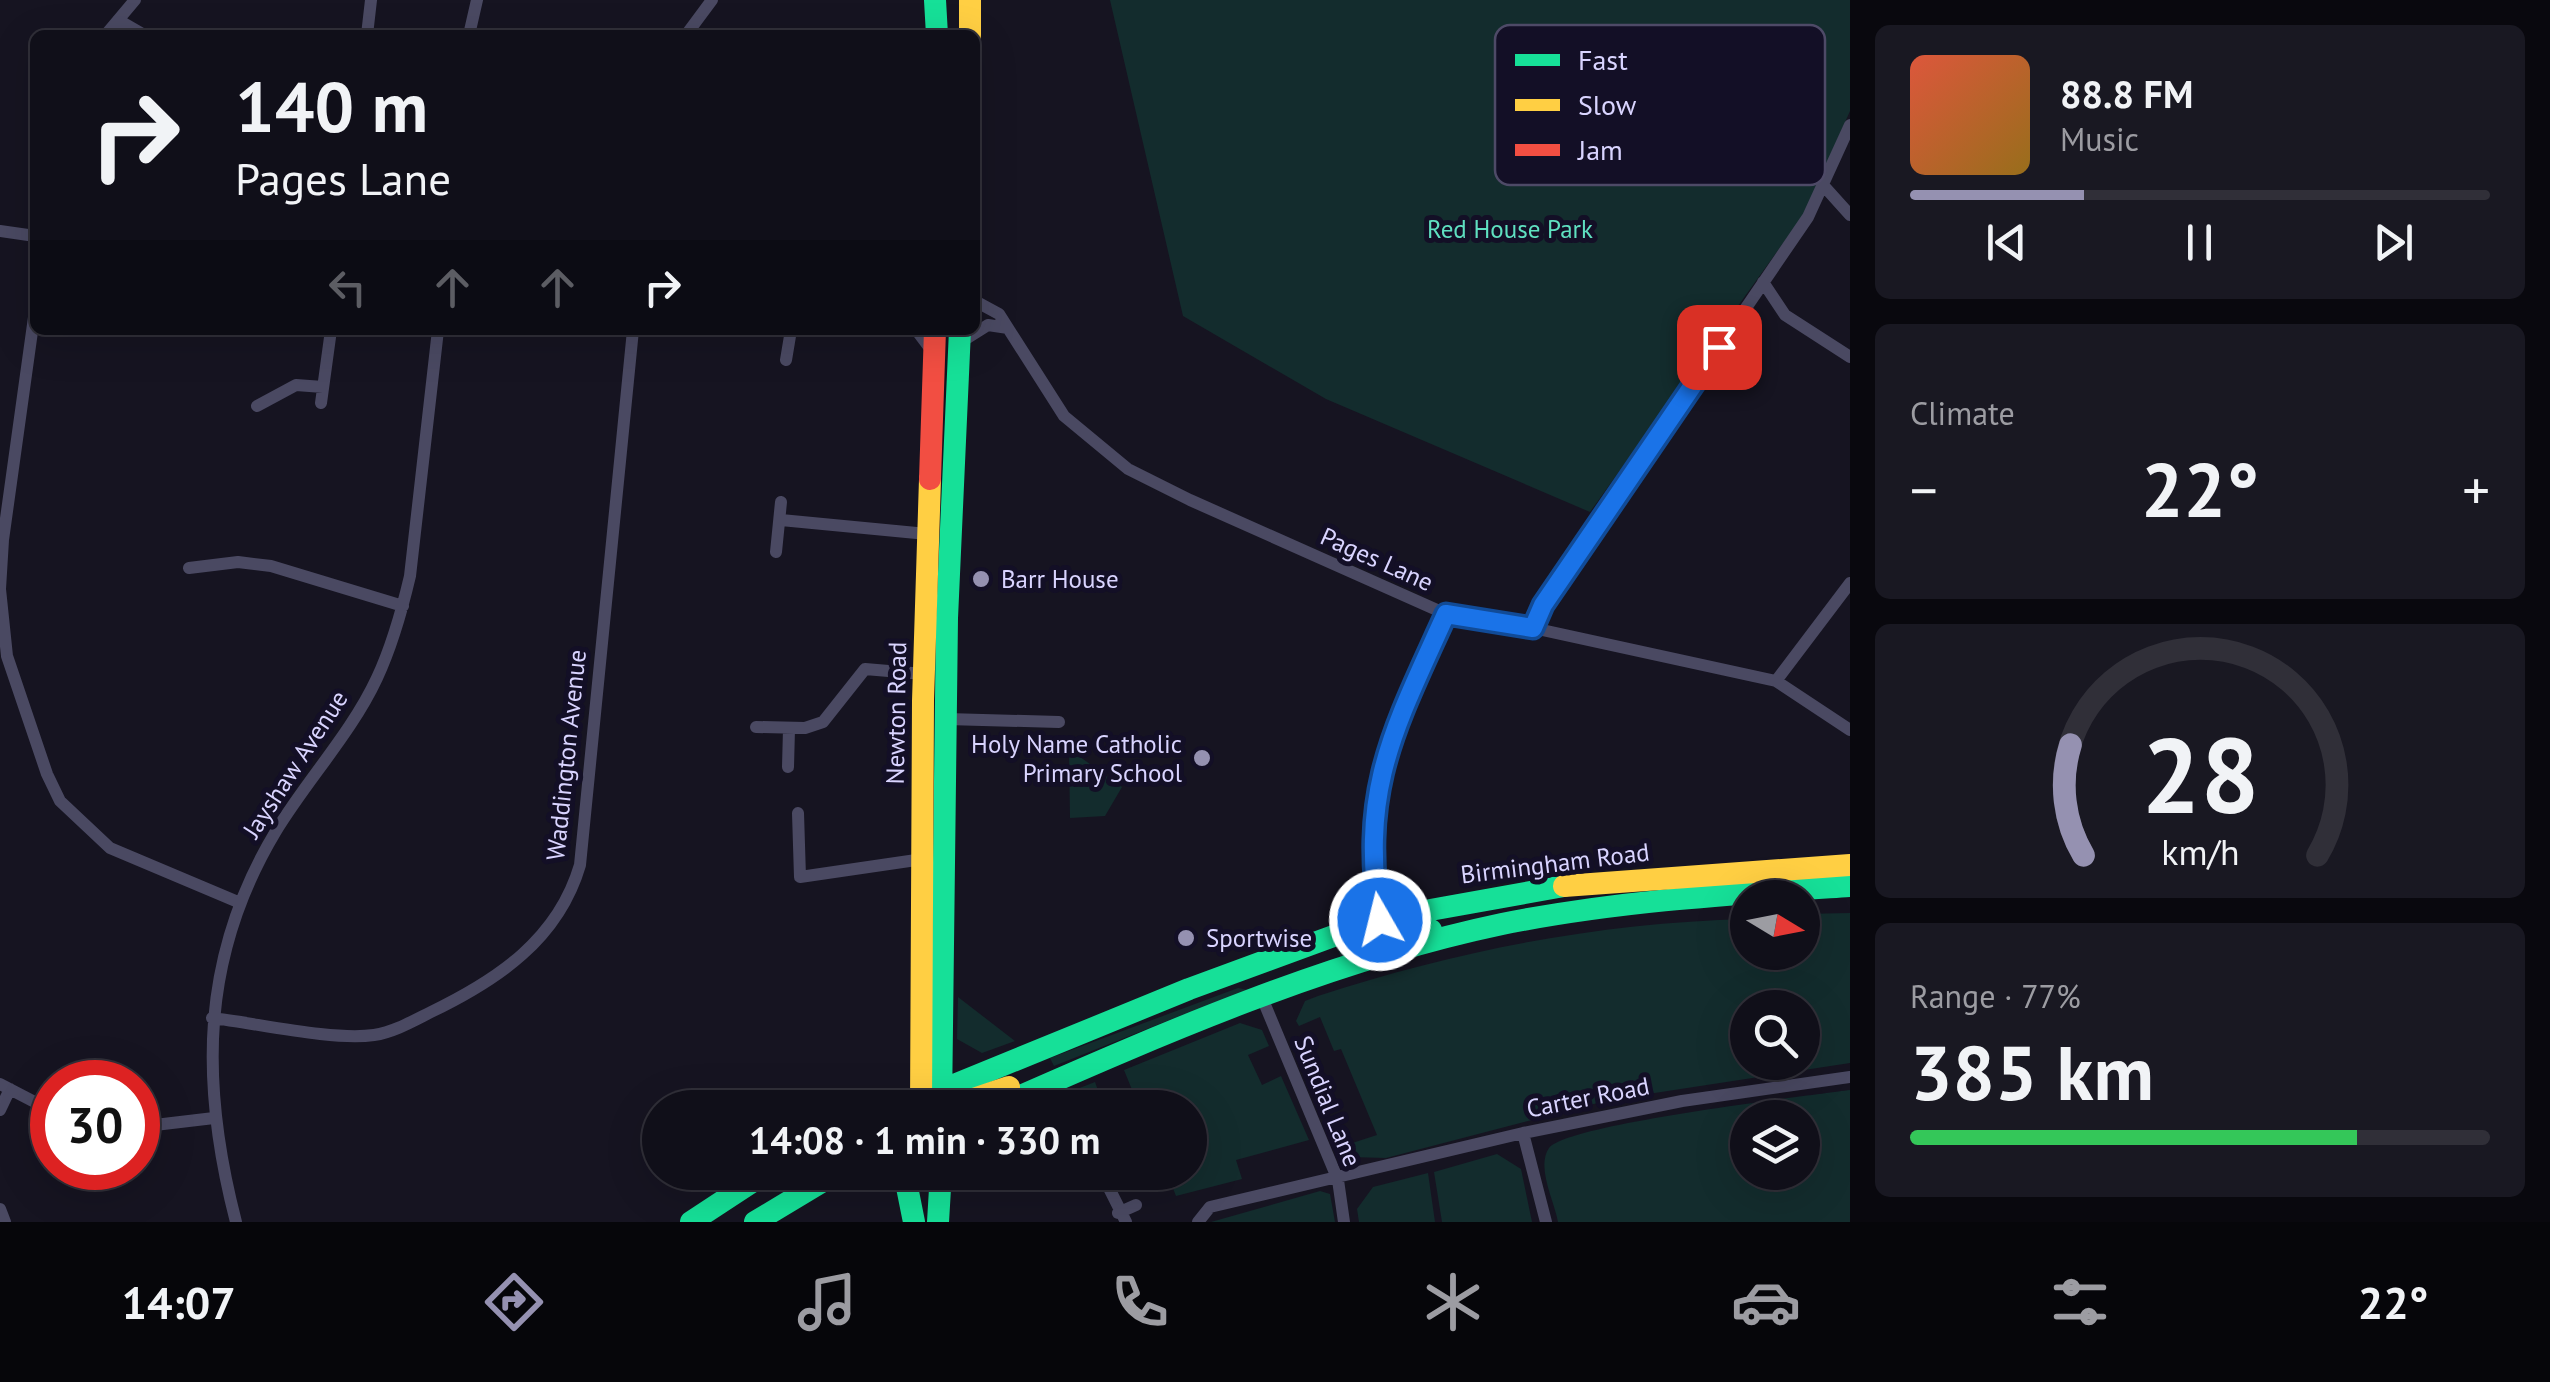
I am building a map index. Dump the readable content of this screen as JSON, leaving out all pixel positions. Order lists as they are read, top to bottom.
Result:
{
  "streets": {
    "highway": ["Newton Road", "Birmingham Road"],
    "street": [
      "Pages Lane",
      "Waddington Avenue",
      "Jayshaw Avenue",
      "Carter Road",
      "Sundial Lane"
    ]
  },
  "crossings": [
    ["Waddington Avenue", "Jayshaw Avenue"],
    ["Birmingham Road", "Sundial Lane"],
    ["Carter Road", "Sundial Lane"]
  ],
  "parks": ["Red House Park"],
  "places": ["Barr House", "Holy Name Catholic Primary School", "Sportwise"],
  "legend": ["Fast", "Slow", "Jam"],
  "north": "right",
  "page": {
    "turn": ["140 m", "Pages Lane"],
    "song": ["88.8 FM", "Music"],
    "tile": [
      "Climate",
      ["Range · 77%", "385 km"]
    ],
    "heat": ["−", "22°", "+"],
    "limit": "30",
    "trip": "14:08 · 1 min · 330 m",
    "tabs": ["14:07", "22°"],
    "gauge": ["28", "km/h"]
  }
}
